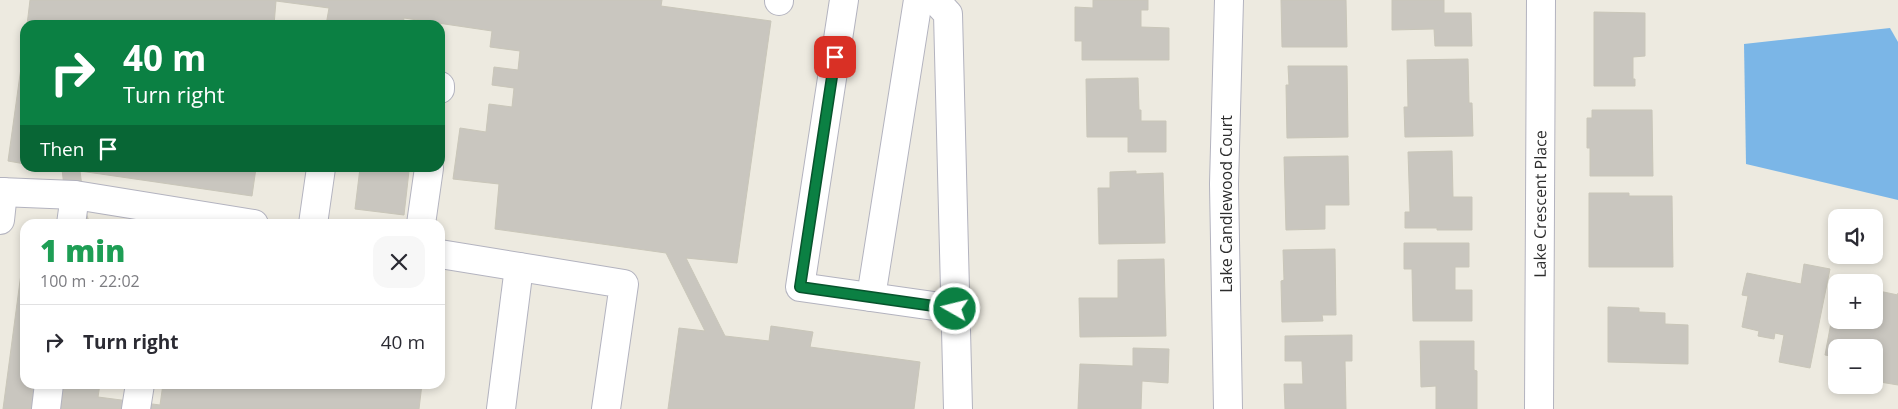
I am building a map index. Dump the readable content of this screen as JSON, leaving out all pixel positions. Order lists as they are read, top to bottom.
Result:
{
  "streets": {
    "street": ["Lake Candlewood Court", "Lake Crescent Place"]
  },
  "page": {
    "turn": ["40 m", "Turn right"],
    "then": "Then",
    "map_buttons": ["+", "−"],
    "heading": ["1 min", "100 m · 22:02"],
    "list": [
      {
        "name": "Turn right",
        "value": "40 m"
      }
    ]
  }
}
